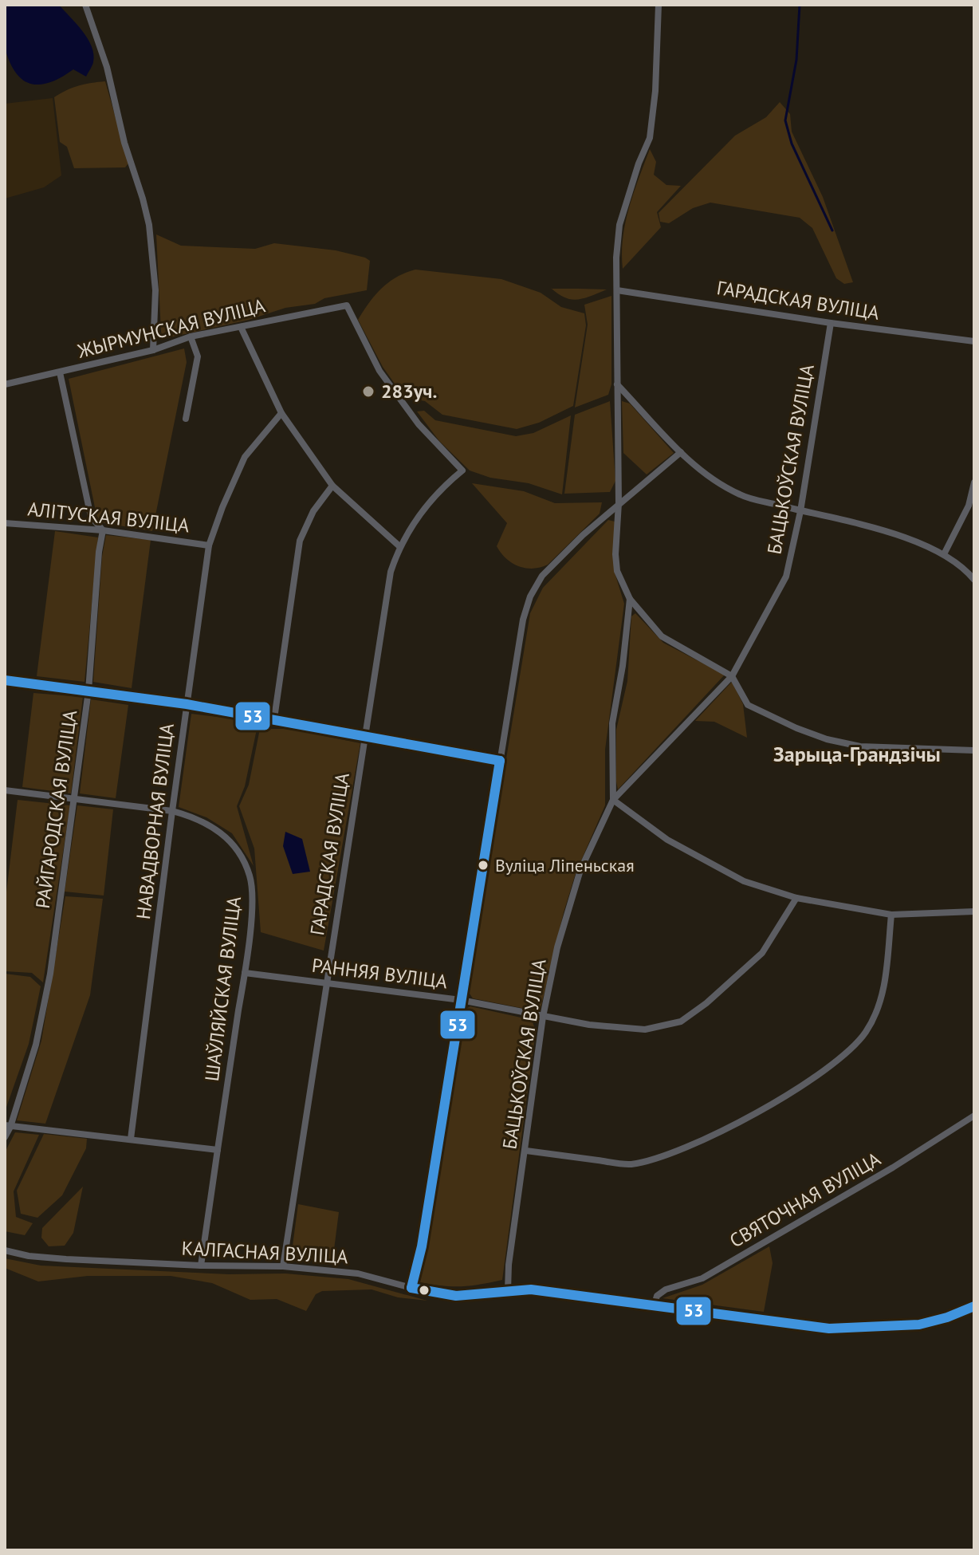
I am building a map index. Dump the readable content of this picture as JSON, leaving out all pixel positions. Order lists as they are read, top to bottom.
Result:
{
  "streets": {
    "street": [
      "ГАРАДСКАЯ ВУЛІЦА",
      "ЖЫРМУНСКАЯ ВУЛІЦА",
      "БАЦЬКОЎСКАЯ ВУЛІЦА",
      "АЛІТУСКАЯ ВУЛІЦА",
      "РАЙГАРОДСКАЯ ВУЛІЦА",
      "НАВАДВОРНАЯ ВУЛІЦА",
      "РАННЯЯ ВУЛІЦА",
      "ШАЎЛЯЙСКАЯ ВУЛІЦА",
      "СВЯТОЧНАЯ ВУЛІЦА",
      "КАЛГАСНАЯ ВУЛІЦА"
    ]
  },
  "crossings": [
    ["ГАРАДСКАЯ ВУЛІЦА", "ЖЫРМУНСКАЯ ВУЛІЦА"],
    ["ГАРАДСКАЯ ВУЛІЦА", "БАЦЬКОЎСКАЯ ВУЛІЦА"],
    ["ГАРАДСКАЯ ВУЛІЦА", "РАННЯЯ ВУЛІЦА"],
    ["ГАРАДСКАЯ ВУЛІЦА", "КАЛГАСНАЯ ВУЛІЦА"],
    ["БАЦЬКОЎСКАЯ ВУЛІЦА", "РАННЯЯ ВУЛІЦА"],
    ["БАЦЬКОЎСКАЯ ВУЛІЦА", "КАЛГАСНАЯ ВУЛІЦА"],
    ["АЛІТУСКАЯ ВУЛІЦА", "РАЙГАРОДСКАЯ ВУЛІЦА"],
    ["АЛІТУСКАЯ ВУЛІЦА", "НАВАДВОРНАЯ ВУЛІЦА"],
    ["РАЙГАРОДСКАЯ ВУЛІЦА", "ШАЎЛЯЙСКАЯ ВУЛІЦА"],
    ["НАВАДВОРНАЯ ВУЛІЦА", "ШАЎЛЯЙСКАЯ ВУЛІЦА"],
    ["РАННЯЯ ВУЛІЦА", "ШАЎЛЯЙСКАЯ ВУЛІЦА"],
    ["ШАЎЛЯЙСКАЯ ВУЛІЦА", "КАЛГАСНАЯ ВУЛІЦА"],
    ["СВЯТОЧНАЯ ВУЛІЦА", "КАЛГАСНАЯ ВУЛІЦА"]
  ],
  "districts": ["Зарыца-Грандзічы"],
  "places": ["283уч.", "Вуліца Ліпеньская"],
  "lines": ["transit line 53"]
}
